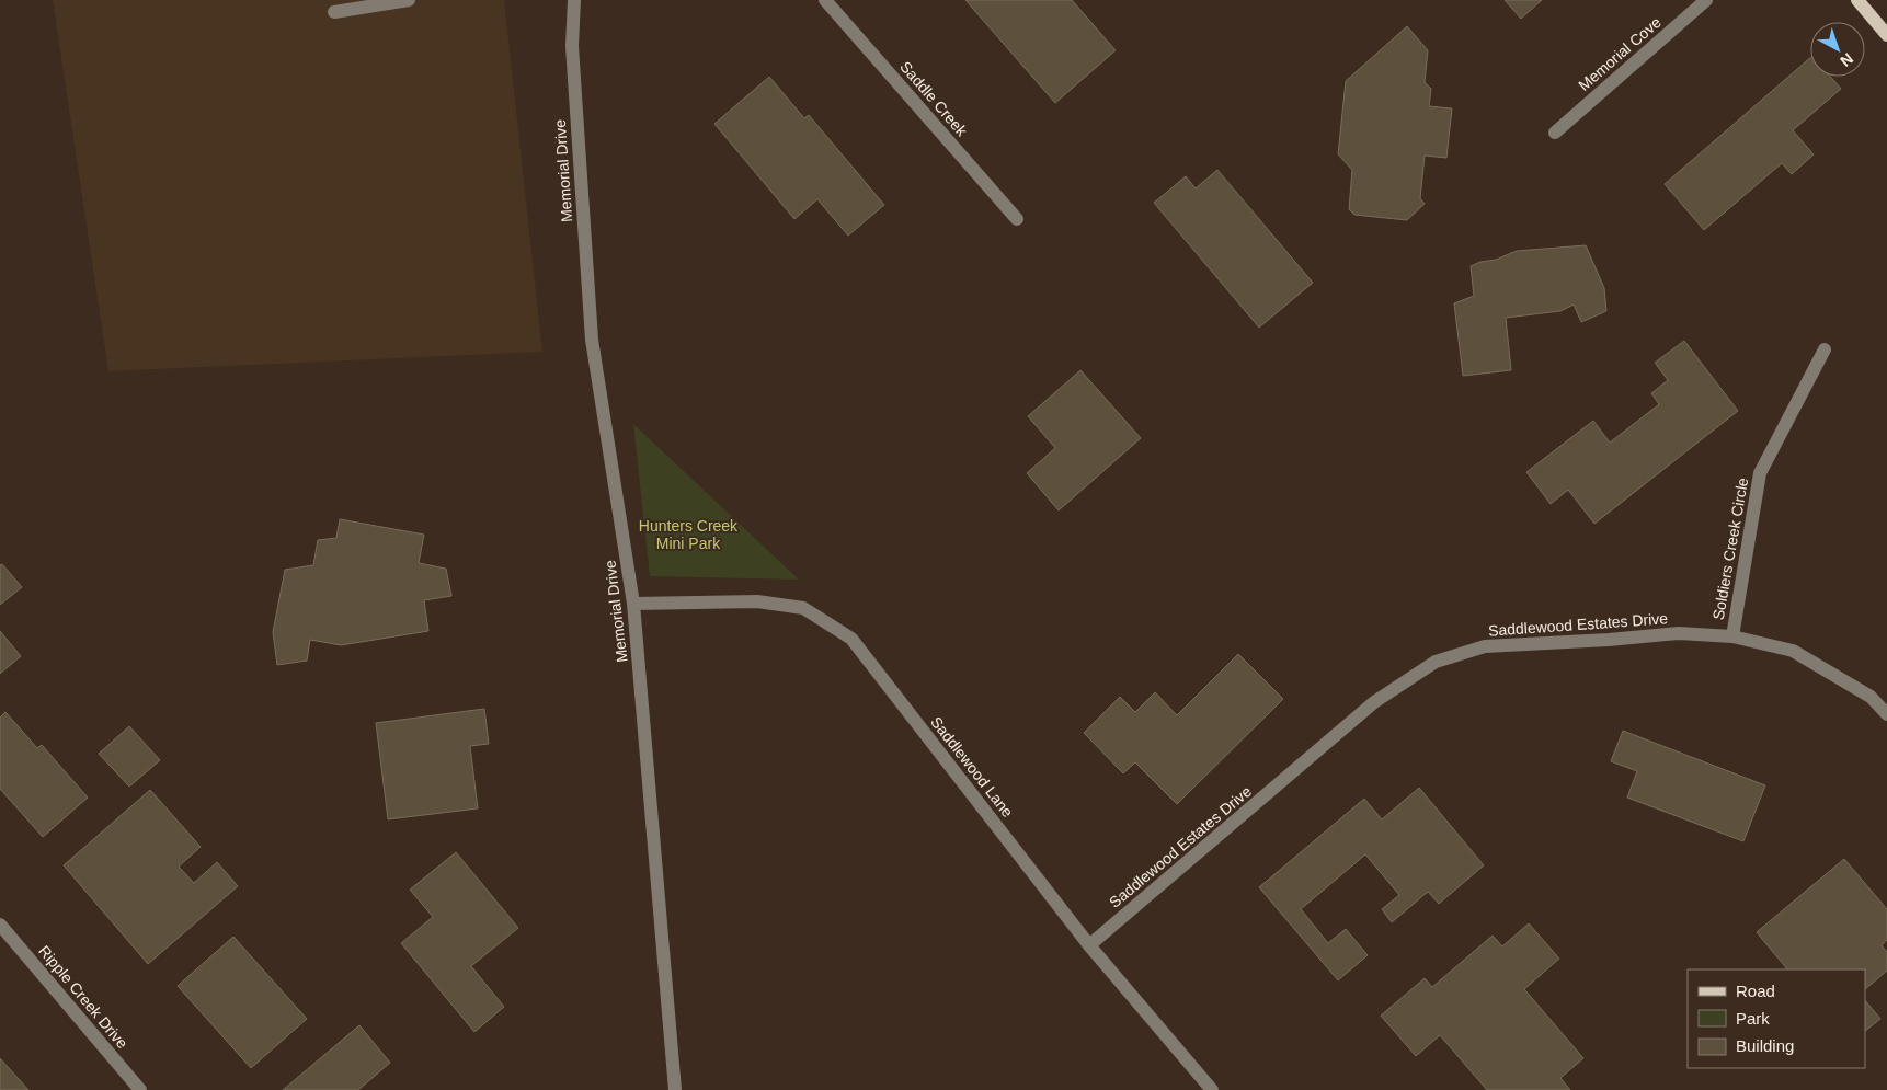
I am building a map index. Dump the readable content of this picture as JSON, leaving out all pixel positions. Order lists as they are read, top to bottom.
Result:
{
  "streets": {
    "street": [
      "Memorial Cove",
      "Saddle Creek",
      "Memorial Drive",
      "Soldiers Creek Circle",
      "Saddlewood Estates Drive",
      "Saddlewood Lane",
      "Ripple Creek Drive"
    ]
  },
  "crossings": [
    ["Memorial Drive", "Saddlewood Lane"],
    ["Soldiers Creek Circle", "Saddlewood Estates Drive"],
    ["Saddlewood Estates Drive", "Saddlewood Lane"]
  ],
  "parks": ["Hunters Creek Mini Park"],
  "legend": ["Road", "Park", "Building"],
  "north": "bottom right"
}
